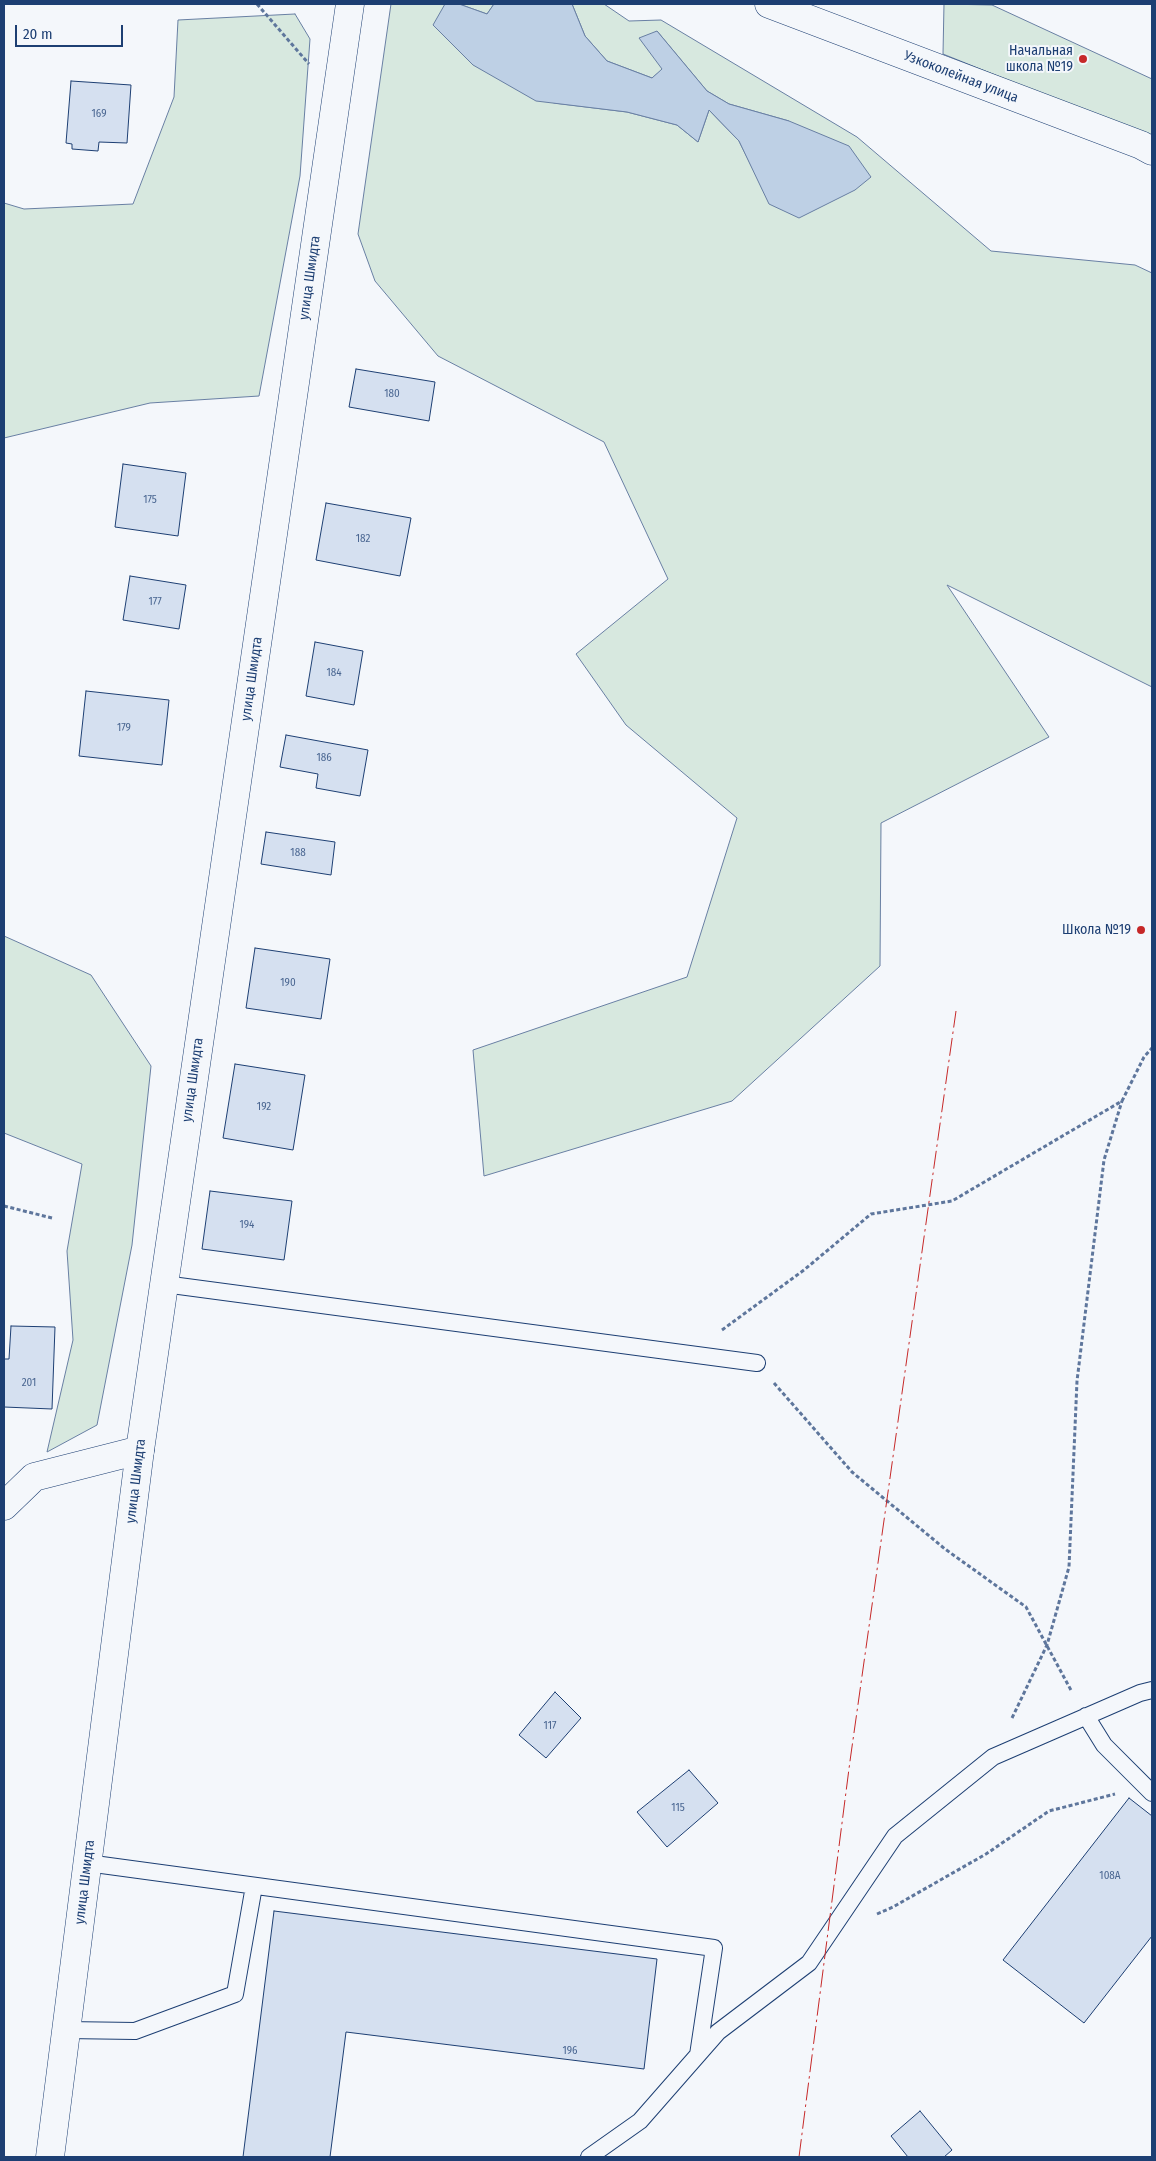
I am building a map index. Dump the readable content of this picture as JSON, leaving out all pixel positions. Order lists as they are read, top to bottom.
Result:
{
  "streets": {
    "main road": ["Узкоколейная улица", "улица Шмидта"]
  },
  "places": ["Начальная школа №19", "Школа №19"],
  "house_numbers": [
    "169",
    "180",
    "175",
    "182",
    "177",
    "184",
    "179",
    "186",
    "188",
    "190",
    "192",
    "194",
    "201",
    "117",
    "115",
    "108А",
    "196"
  ],
  "scale_bar": "20 m"
}
